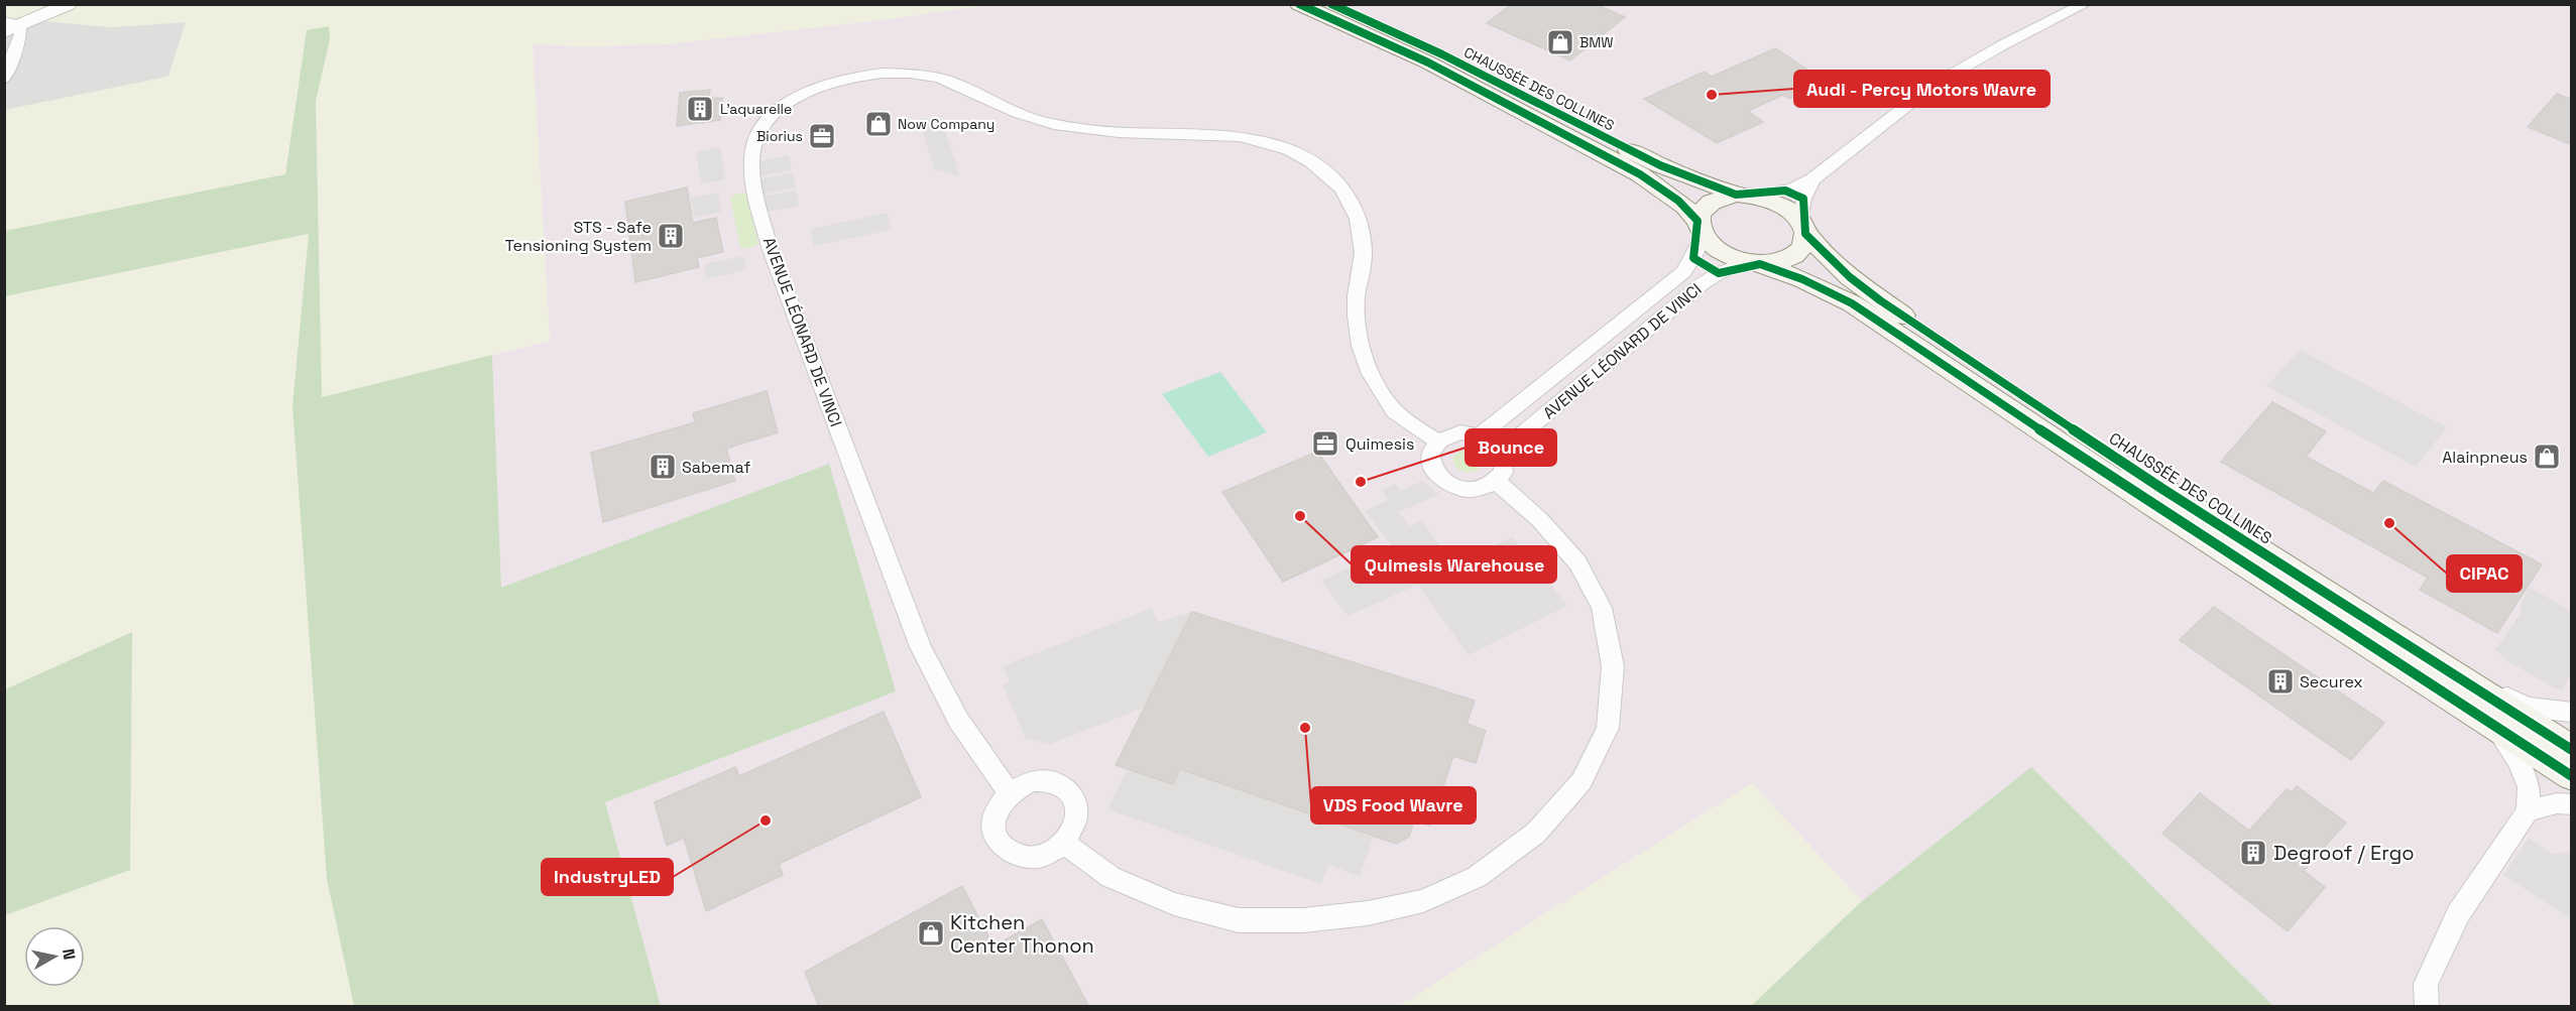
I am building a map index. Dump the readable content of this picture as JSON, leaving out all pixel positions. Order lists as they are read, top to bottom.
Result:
{
  "streets": {
    "main road": ["CHAUSSÉE DES COLLINES"],
    "street": ["AVENUE LÉONARD DE VINCI"]
  },
  "crossings": [
    ["CHAUSSÉE DES COLLINES", "AVENUE LÉONARD DE VINCI"]
  ],
  "places": {
    "shop": [
      "BMW",
      "Now Company",
      "Alainpneus",
      "Kitchen Center Thonon"
    ],
    "other": [
      "Audi - Percy Motors Wavre",
      "Bounce",
      "Quimesis Warehouse",
      "CIPAC",
      "VDS Food Wavre",
      "IndustryLED"
    ],
    "building": [
      "L'aquarelle",
      "STS - Safe Tensioning System",
      "Sabemaf",
      "Securex",
      "Degroof / Ergo"
    ],
    "office": ["Biorius", "Quimesis"]
  },
  "north": "right"
}
